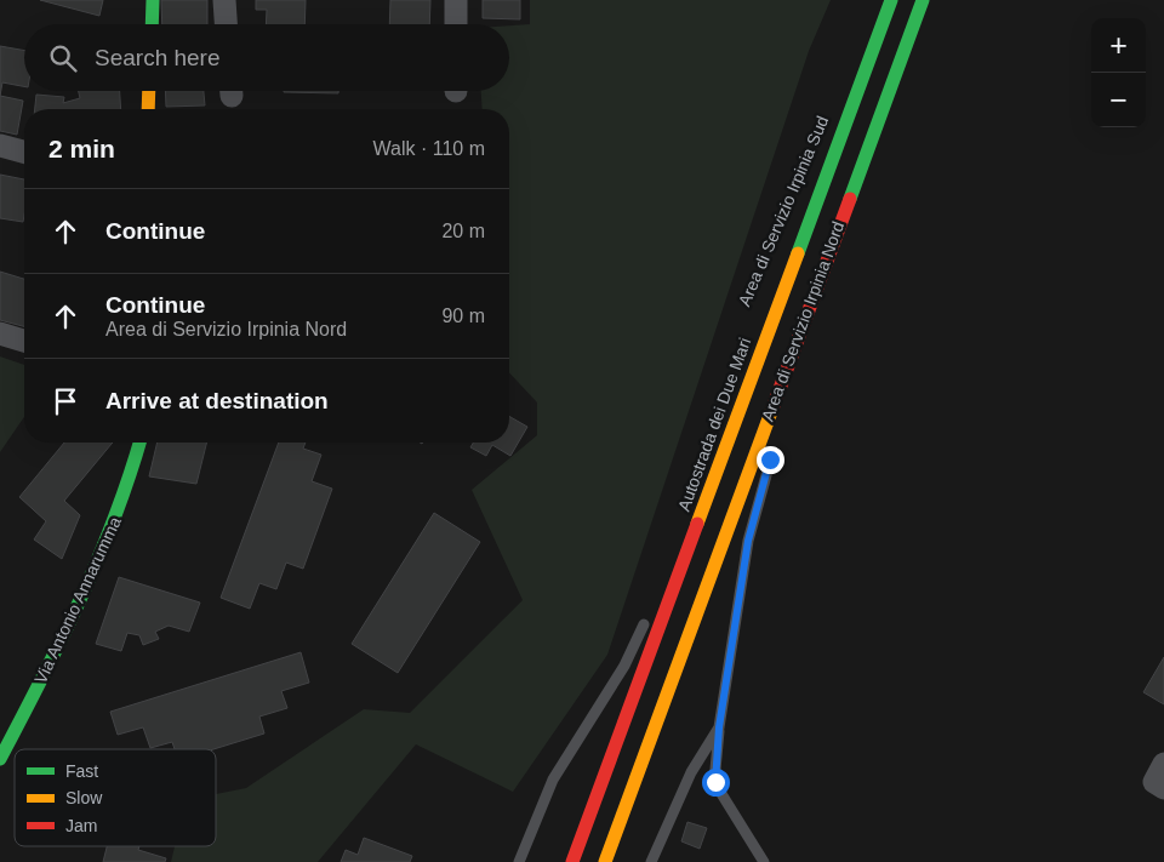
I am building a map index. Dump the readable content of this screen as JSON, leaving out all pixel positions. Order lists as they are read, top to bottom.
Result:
{
  "streets": {
    "main road": ["Autostrada dei Due Mari", "Via Antonio Annarumma"],
    "lane": ["Area di Servizio Irpinia Sud", "Area di Servizio Irpinia Nord"]
  },
  "crossings": [
    ["Area di Servizio Irpinia Sud", "Autostrada dei Due Mari"]
  ],
  "legend": ["Fast", "Slow", "Jam"],
  "page": {
    "map_buttons": ["+", "−"],
    "search": "Search here",
    "heading": ["2 min", "Walk · 110 m"],
    "list": [
      ["Continue", "20 m"],
      ["Continue", "Area di Servizio Irpinia Nord", "90 m"],
      "Arrive at destination"
    ]
  }
}
